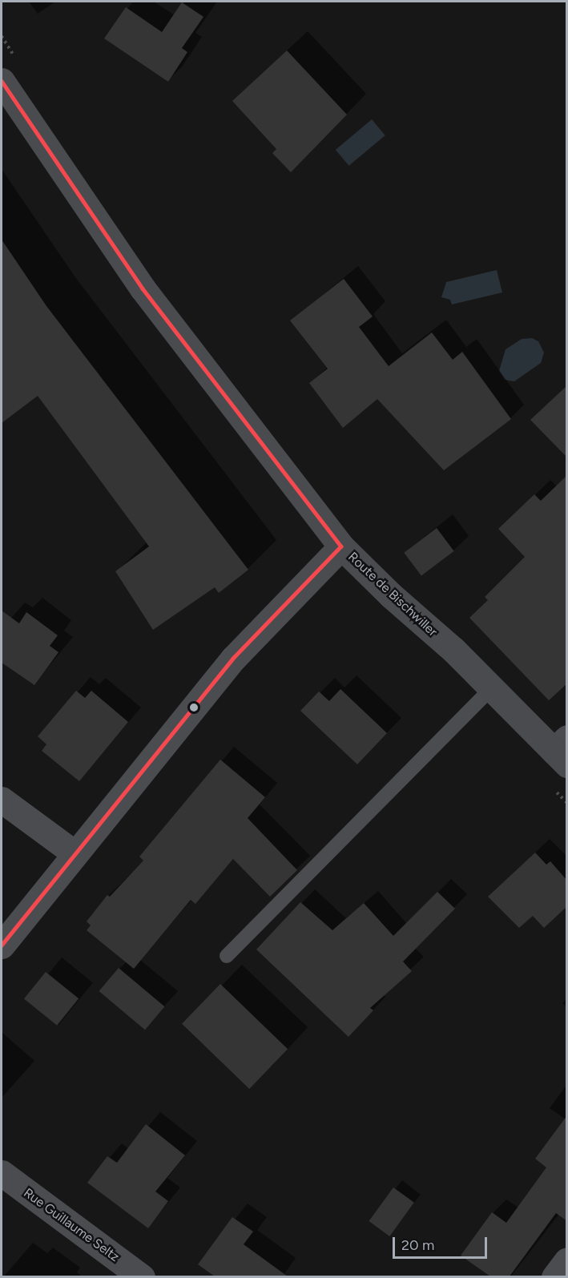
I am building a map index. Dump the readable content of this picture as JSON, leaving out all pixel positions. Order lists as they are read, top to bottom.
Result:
{
  "streets": {
    "street": ["Route de Bischwiller", "Rue Guillaume Seltz"]
  },
  "scale_bar": "20 m"
}
